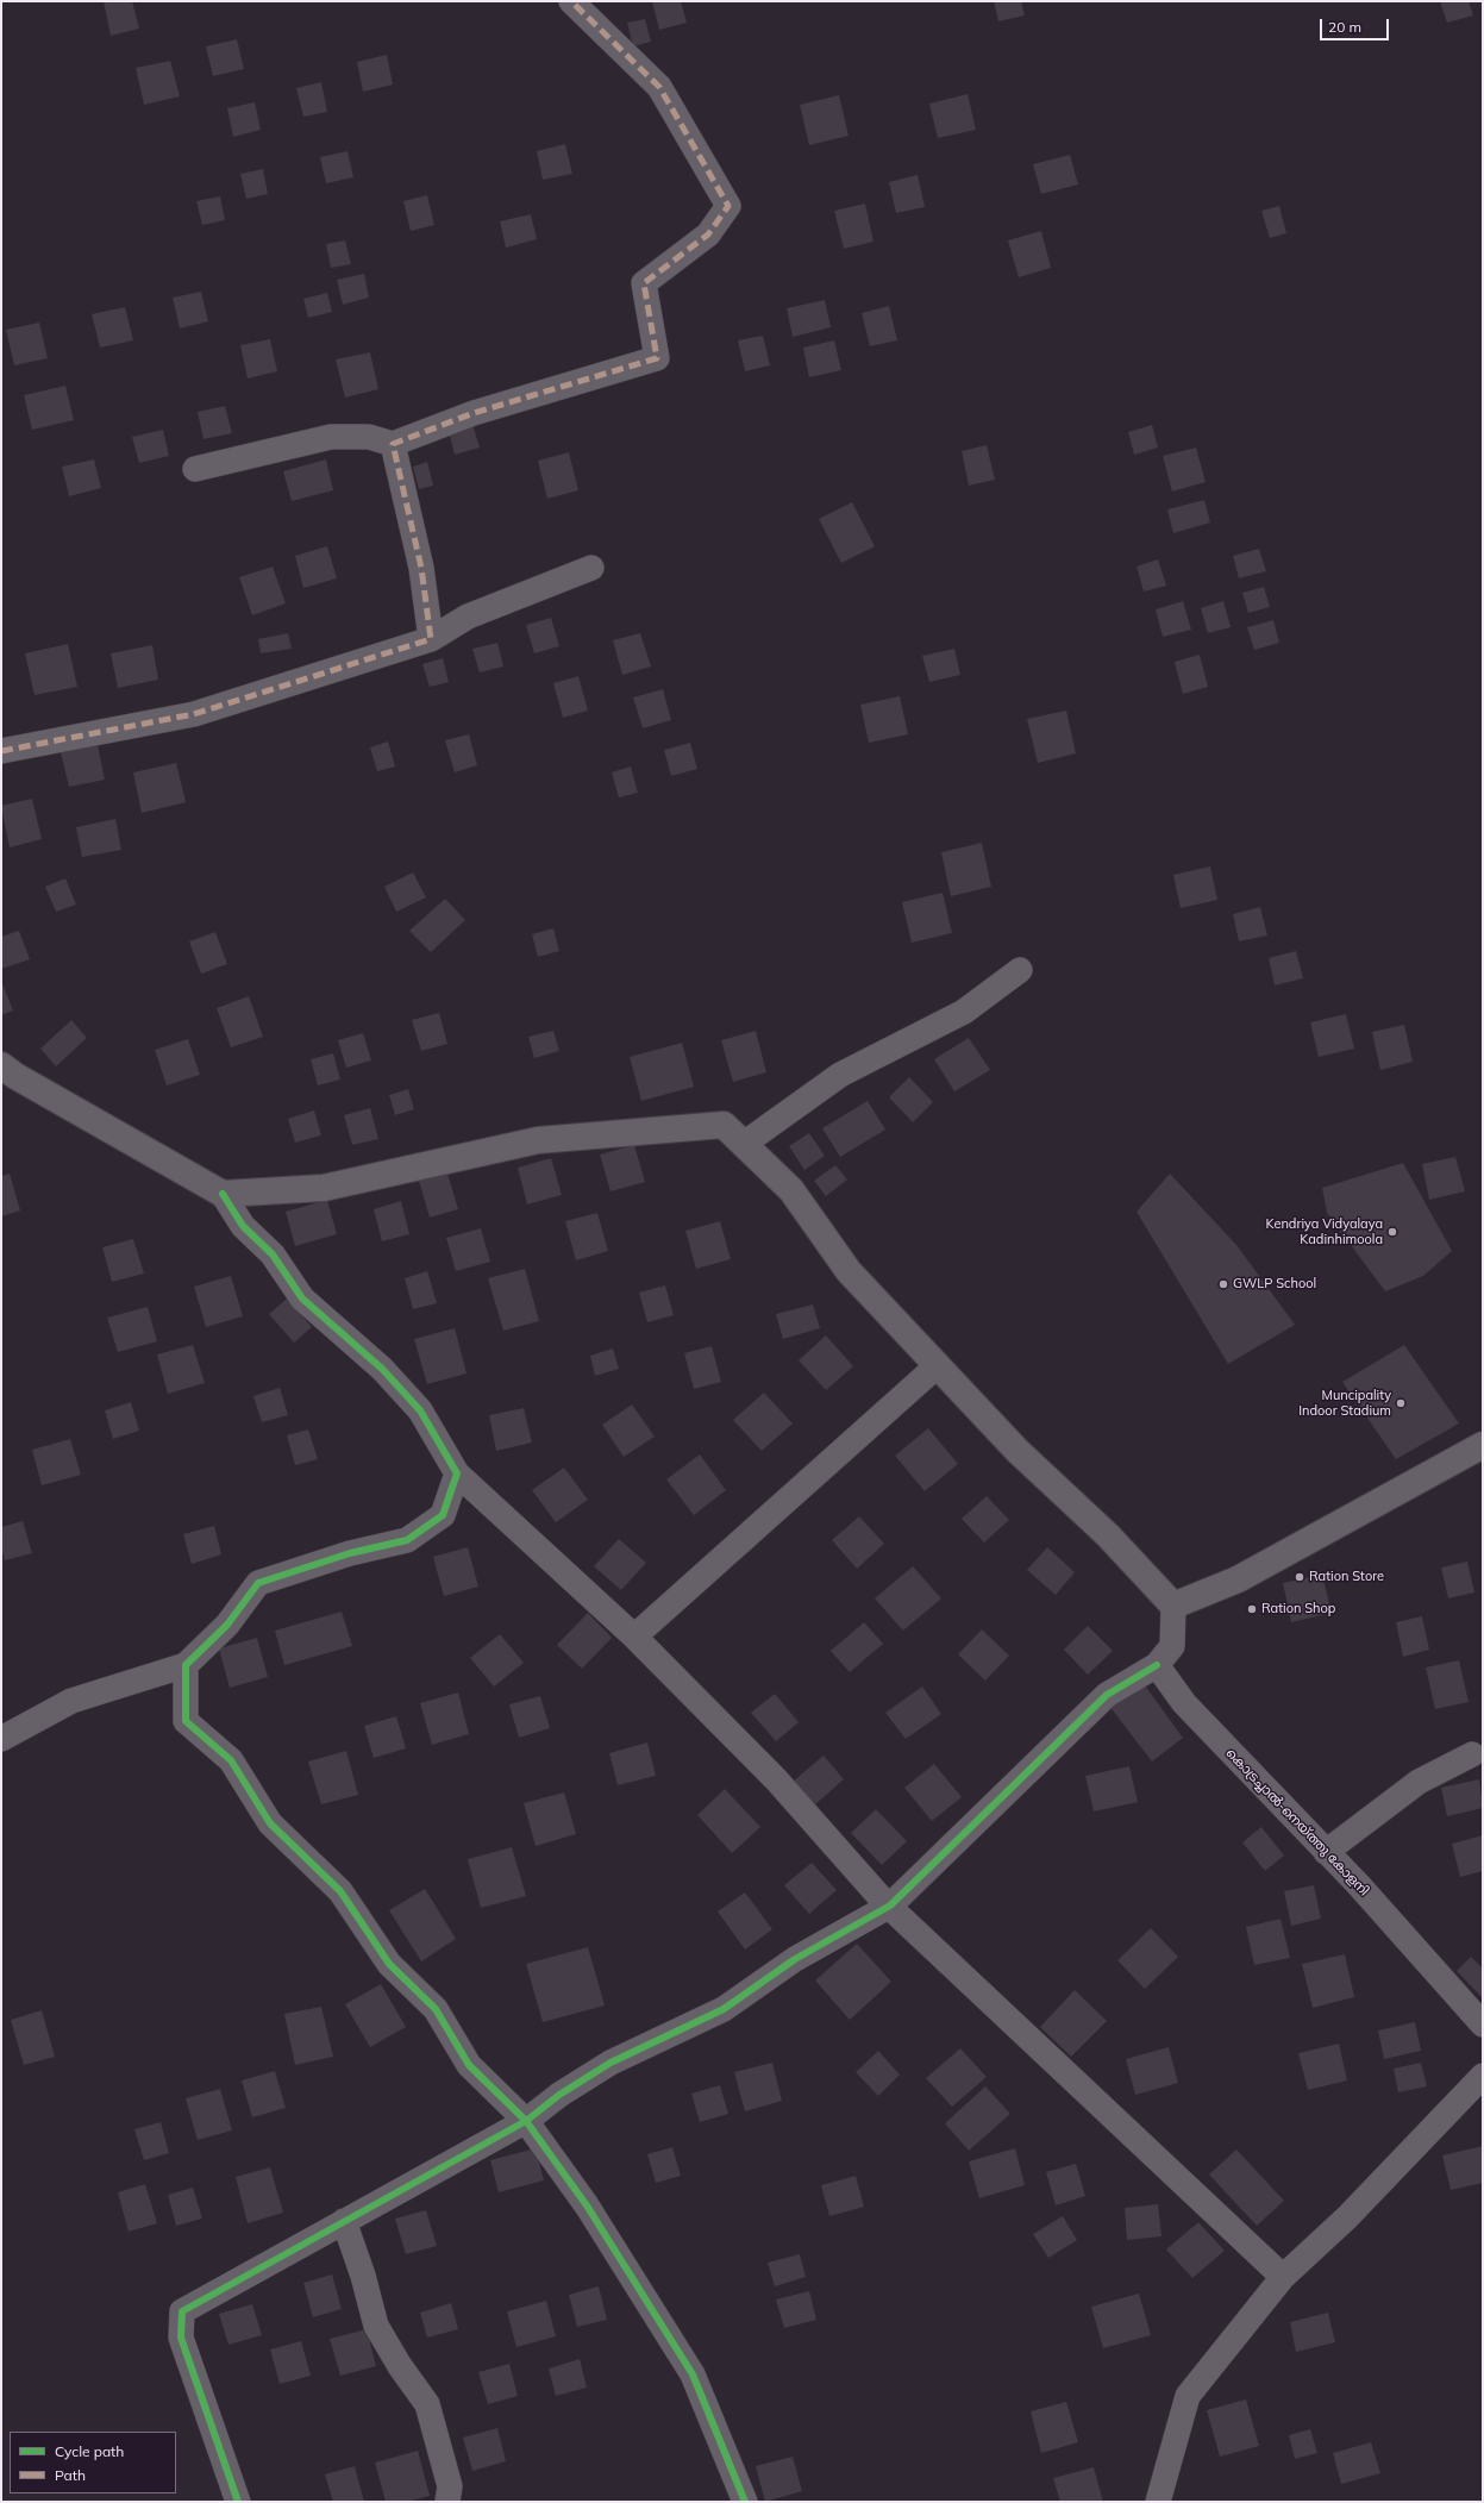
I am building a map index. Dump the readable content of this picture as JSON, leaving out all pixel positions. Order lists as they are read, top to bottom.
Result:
{
  "streets": {
    "street": ["കൊട്രച്ചാൽ-നെയ്ത്തു കോളനി"]
  },
  "places": [
    "Kendriya Vidyalaya Kadinhimoola",
    "GWLP School",
    "Muncipality Indoor Stadium",
    "Ration Store",
    "Ration Shop"
  ],
  "legend": ["Cycle path", "Path"],
  "scale_bar": "20 m"
}
